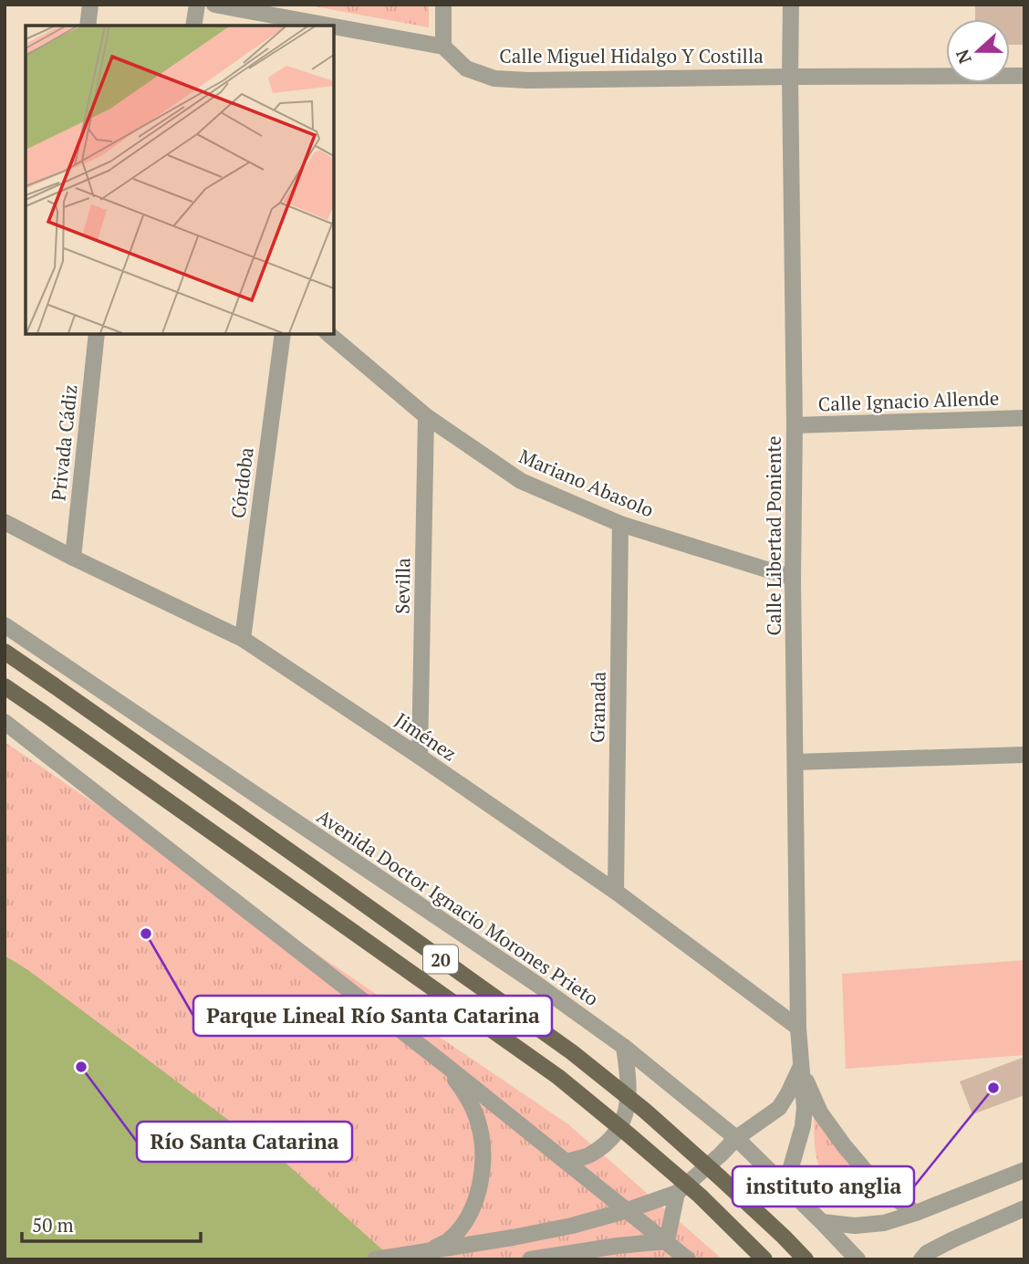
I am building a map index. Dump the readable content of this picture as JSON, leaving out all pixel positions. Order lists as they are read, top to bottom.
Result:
{
  "streets": {
    "main road": ["20"],
    "street": [
      "Calle Miguel Hidalgo Y Costilla",
      "Calle Ignacio Allende",
      "Privada Cádiz",
      "Córdoba",
      "Mariano Abasolo",
      "Calle Libertad Poniente",
      "Sevilla",
      "Granada",
      "Jiménez",
      "Avenida Doctor Ignacio Morones Prieto"
    ]
  },
  "crossings": [
    ["Calle Miguel Hidalgo Y Costilla", "Calle Libertad Poniente"],
    ["Calle Ignacio Allende", "Calle Libertad Poniente"],
    ["Privada Cádiz", "Jiménez"],
    ["Córdoba", "Jiménez"],
    ["Mariano Abasolo", "Calle Libertad Poniente"],
    ["Mariano Abasolo", "Sevilla"],
    ["Mariano Abasolo", "Granada"],
    ["Calle Libertad Poniente", "Jiménez"],
    ["Calle Libertad Poniente", "Avenida Doctor Ignacio Morones Prieto"],
    ["Sevilla", "Jiménez"],
    ["Granada", "Jiménez"]
  ],
  "places": ["Parque Lineal Río Santa Catarina", "Río Santa Catarina", "instituto anglia"],
  "scale_bar": "50 m",
  "north": "left"
}
